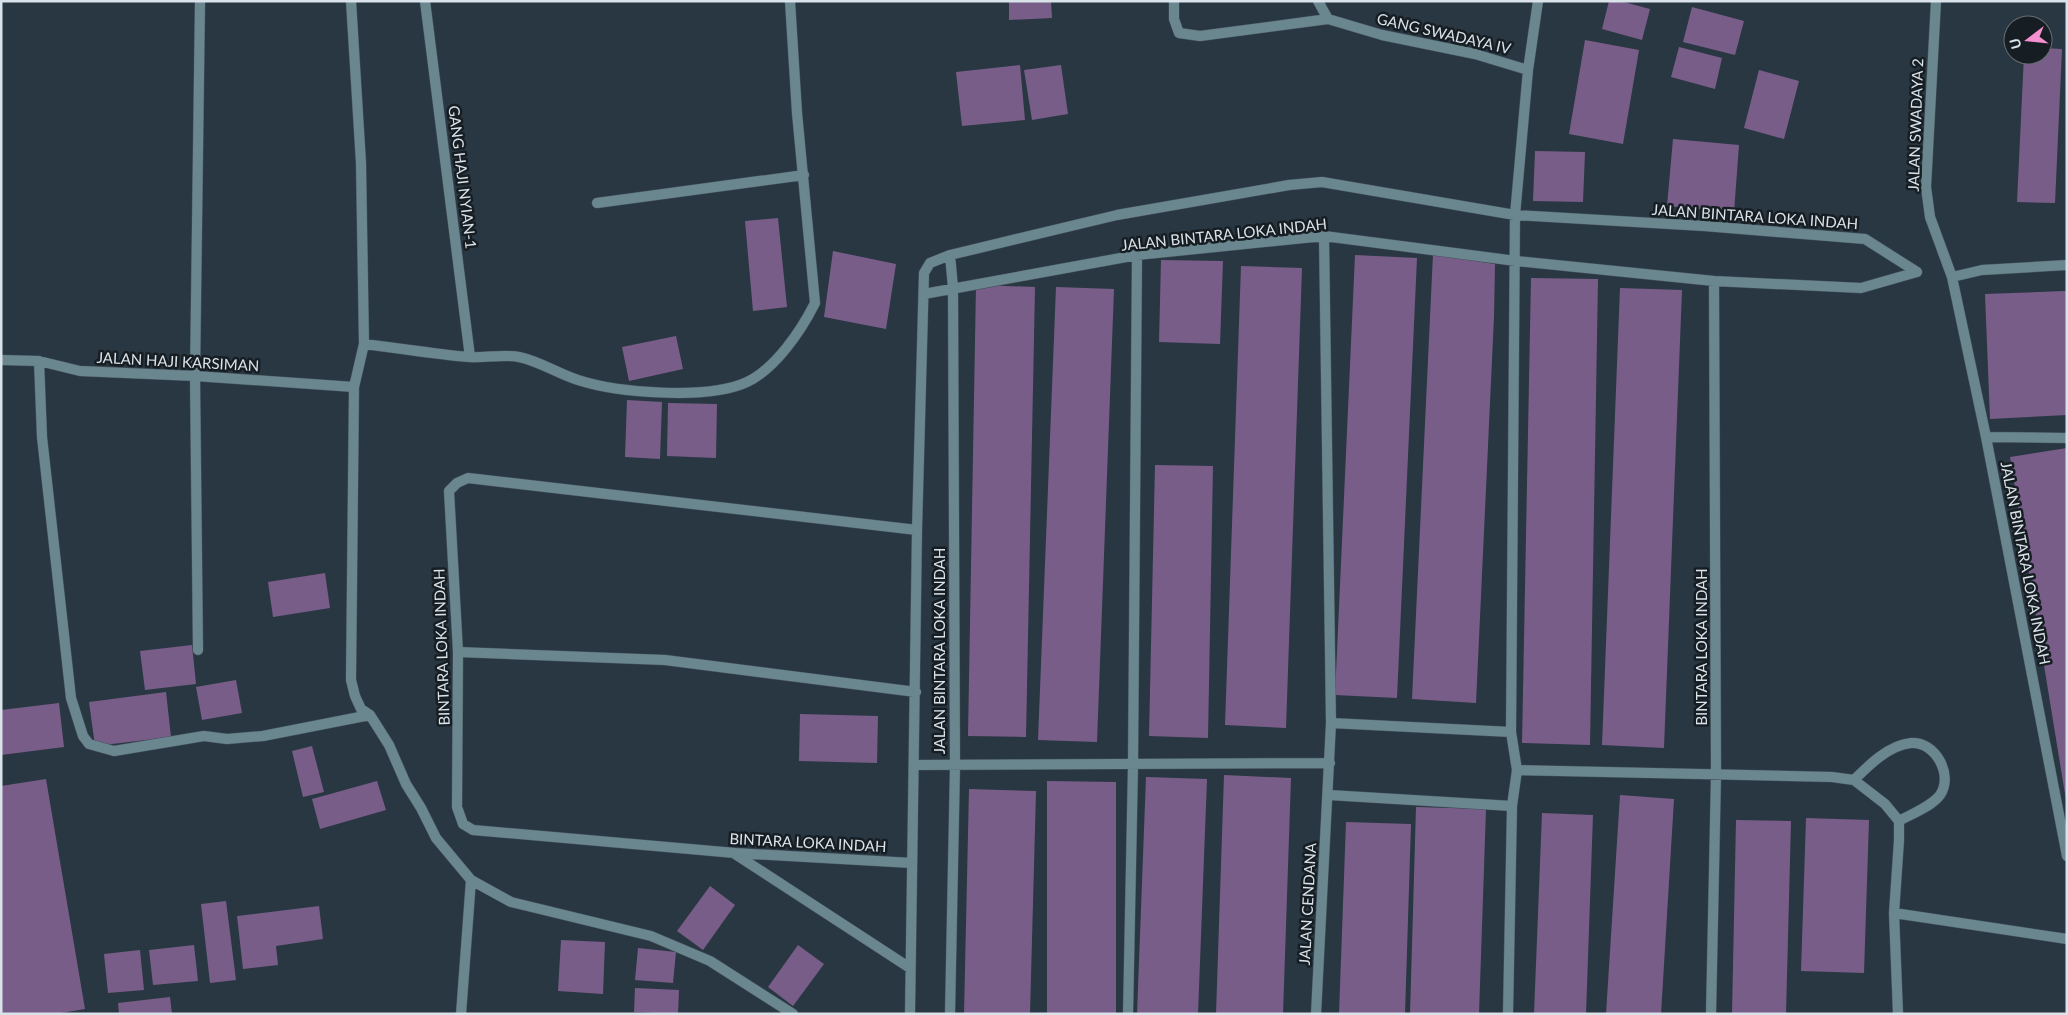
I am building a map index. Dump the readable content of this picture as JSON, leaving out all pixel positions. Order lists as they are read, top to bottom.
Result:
{
  "streets": {
    "street": [
      "GANG SWADAYA IV",
      "JALAN SWADAYA 2",
      "GANG HAJI NYIAN-1",
      "JALAN BINTARA LOKA INDAH",
      "JALAN HAJI KARSIMAN",
      "BINTARA LOKA INDAH",
      "JALAN CENDANA"
    ]
  },
  "crossings": [
    ["JALAN SWADAYA 2", "JALAN BINTARA LOKA INDAH"],
    ["JALAN BINTARA LOKA INDAH", "BINTARA LOKA INDAH"],
    ["JALAN BINTARA LOKA INDAH", "JALAN CENDANA"]
  ],
  "north": "left"
}
